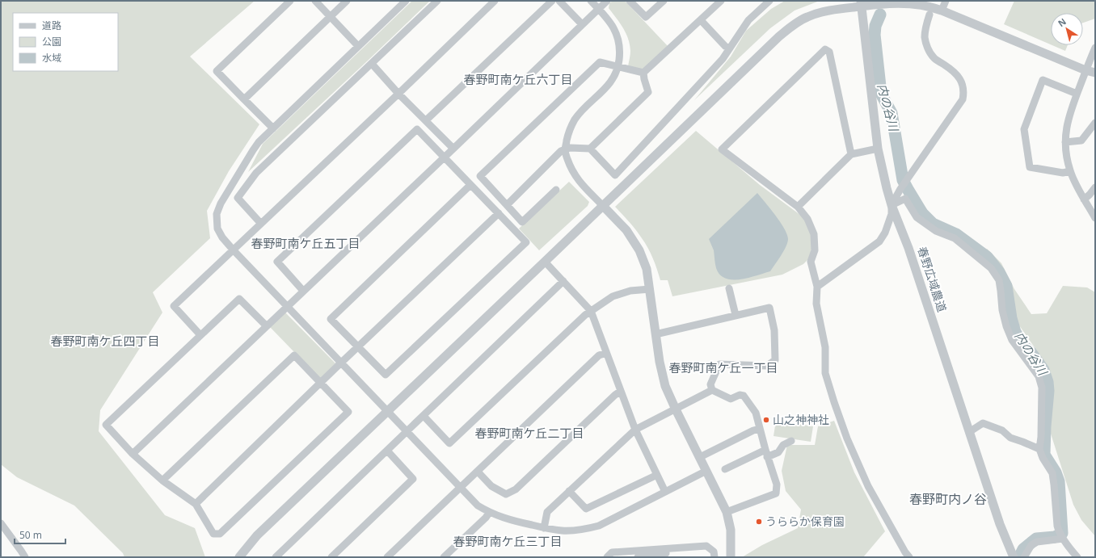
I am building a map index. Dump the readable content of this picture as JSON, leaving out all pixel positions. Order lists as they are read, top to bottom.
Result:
{
  "streets": {
    "street": ["春野広域農道"]
  },
  "districts": [
    "春野町南ケ丘六丁目",
    "春野町南ケ丘五丁目",
    "春野町南ケ丘四丁目",
    "春野町南ケ丘一丁目",
    "春野町南ケ丘二丁目",
    "春野町内ノ谷",
    "春野町南ケ丘三丁目"
  ],
  "water": ["内の谷川"],
  "places": ["山之神神社", "うららか保育園"],
  "legend": ["道路", "公園", "水域"],
  "scale_bar": "50 m",
  "north": "top left"
}
